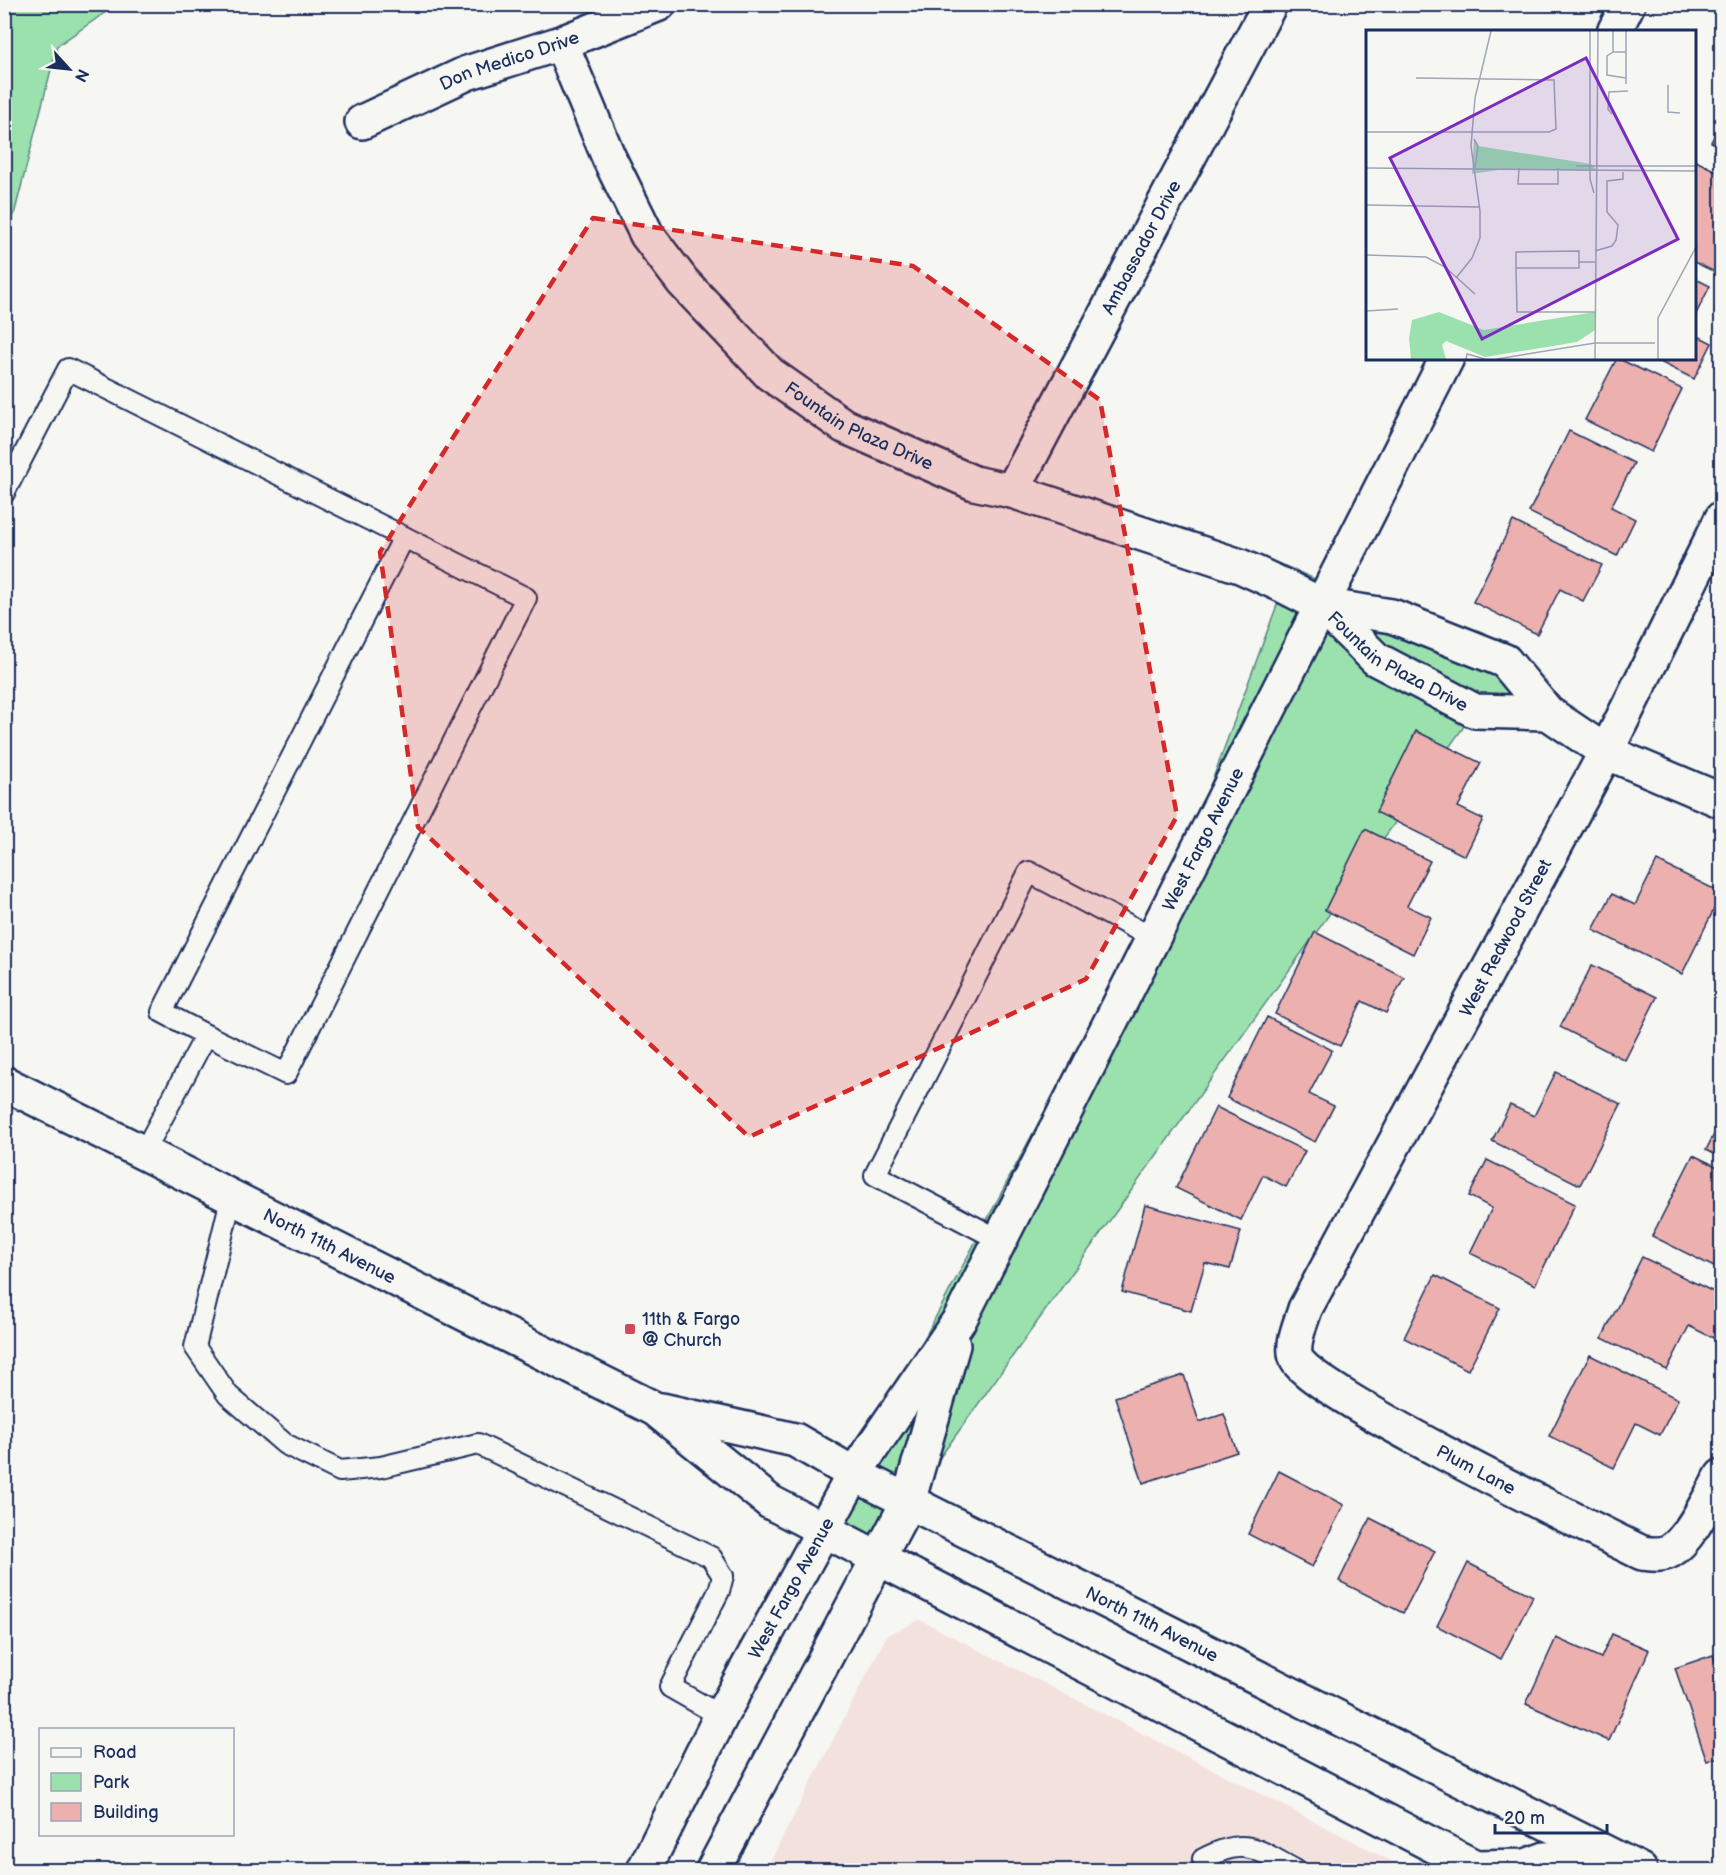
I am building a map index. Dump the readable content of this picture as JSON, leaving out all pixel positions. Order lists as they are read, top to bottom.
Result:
{
  "streets": {
    "main road": [
      "Don Medico Drive",
      "Ambassador Drive",
      "Fountain Plaza Drive",
      "West Fargo Avenue",
      "West Redwood Street",
      "North 11th Avenue",
      "Plum Lane"
    ]
  },
  "crossings": [
    ["Don Medico Drive", "Fountain Plaza Drive"],
    ["Ambassador Drive", "Fountain Plaza Drive"],
    ["Fountain Plaza Drive", "West Fargo Avenue"],
    ["Fountain Plaza Drive", "West Redwood Street"],
    ["West Fargo Avenue", "North 11th Avenue"],
    ["West Redwood Street", "Plum Lane"]
  ],
  "places": {
    "transit": ["11th & Fargo @ Church"]
  },
  "legend": ["Road", "Park", "Building"],
  "scale_bar": "20 m",
  "north": "bottom right"
}
